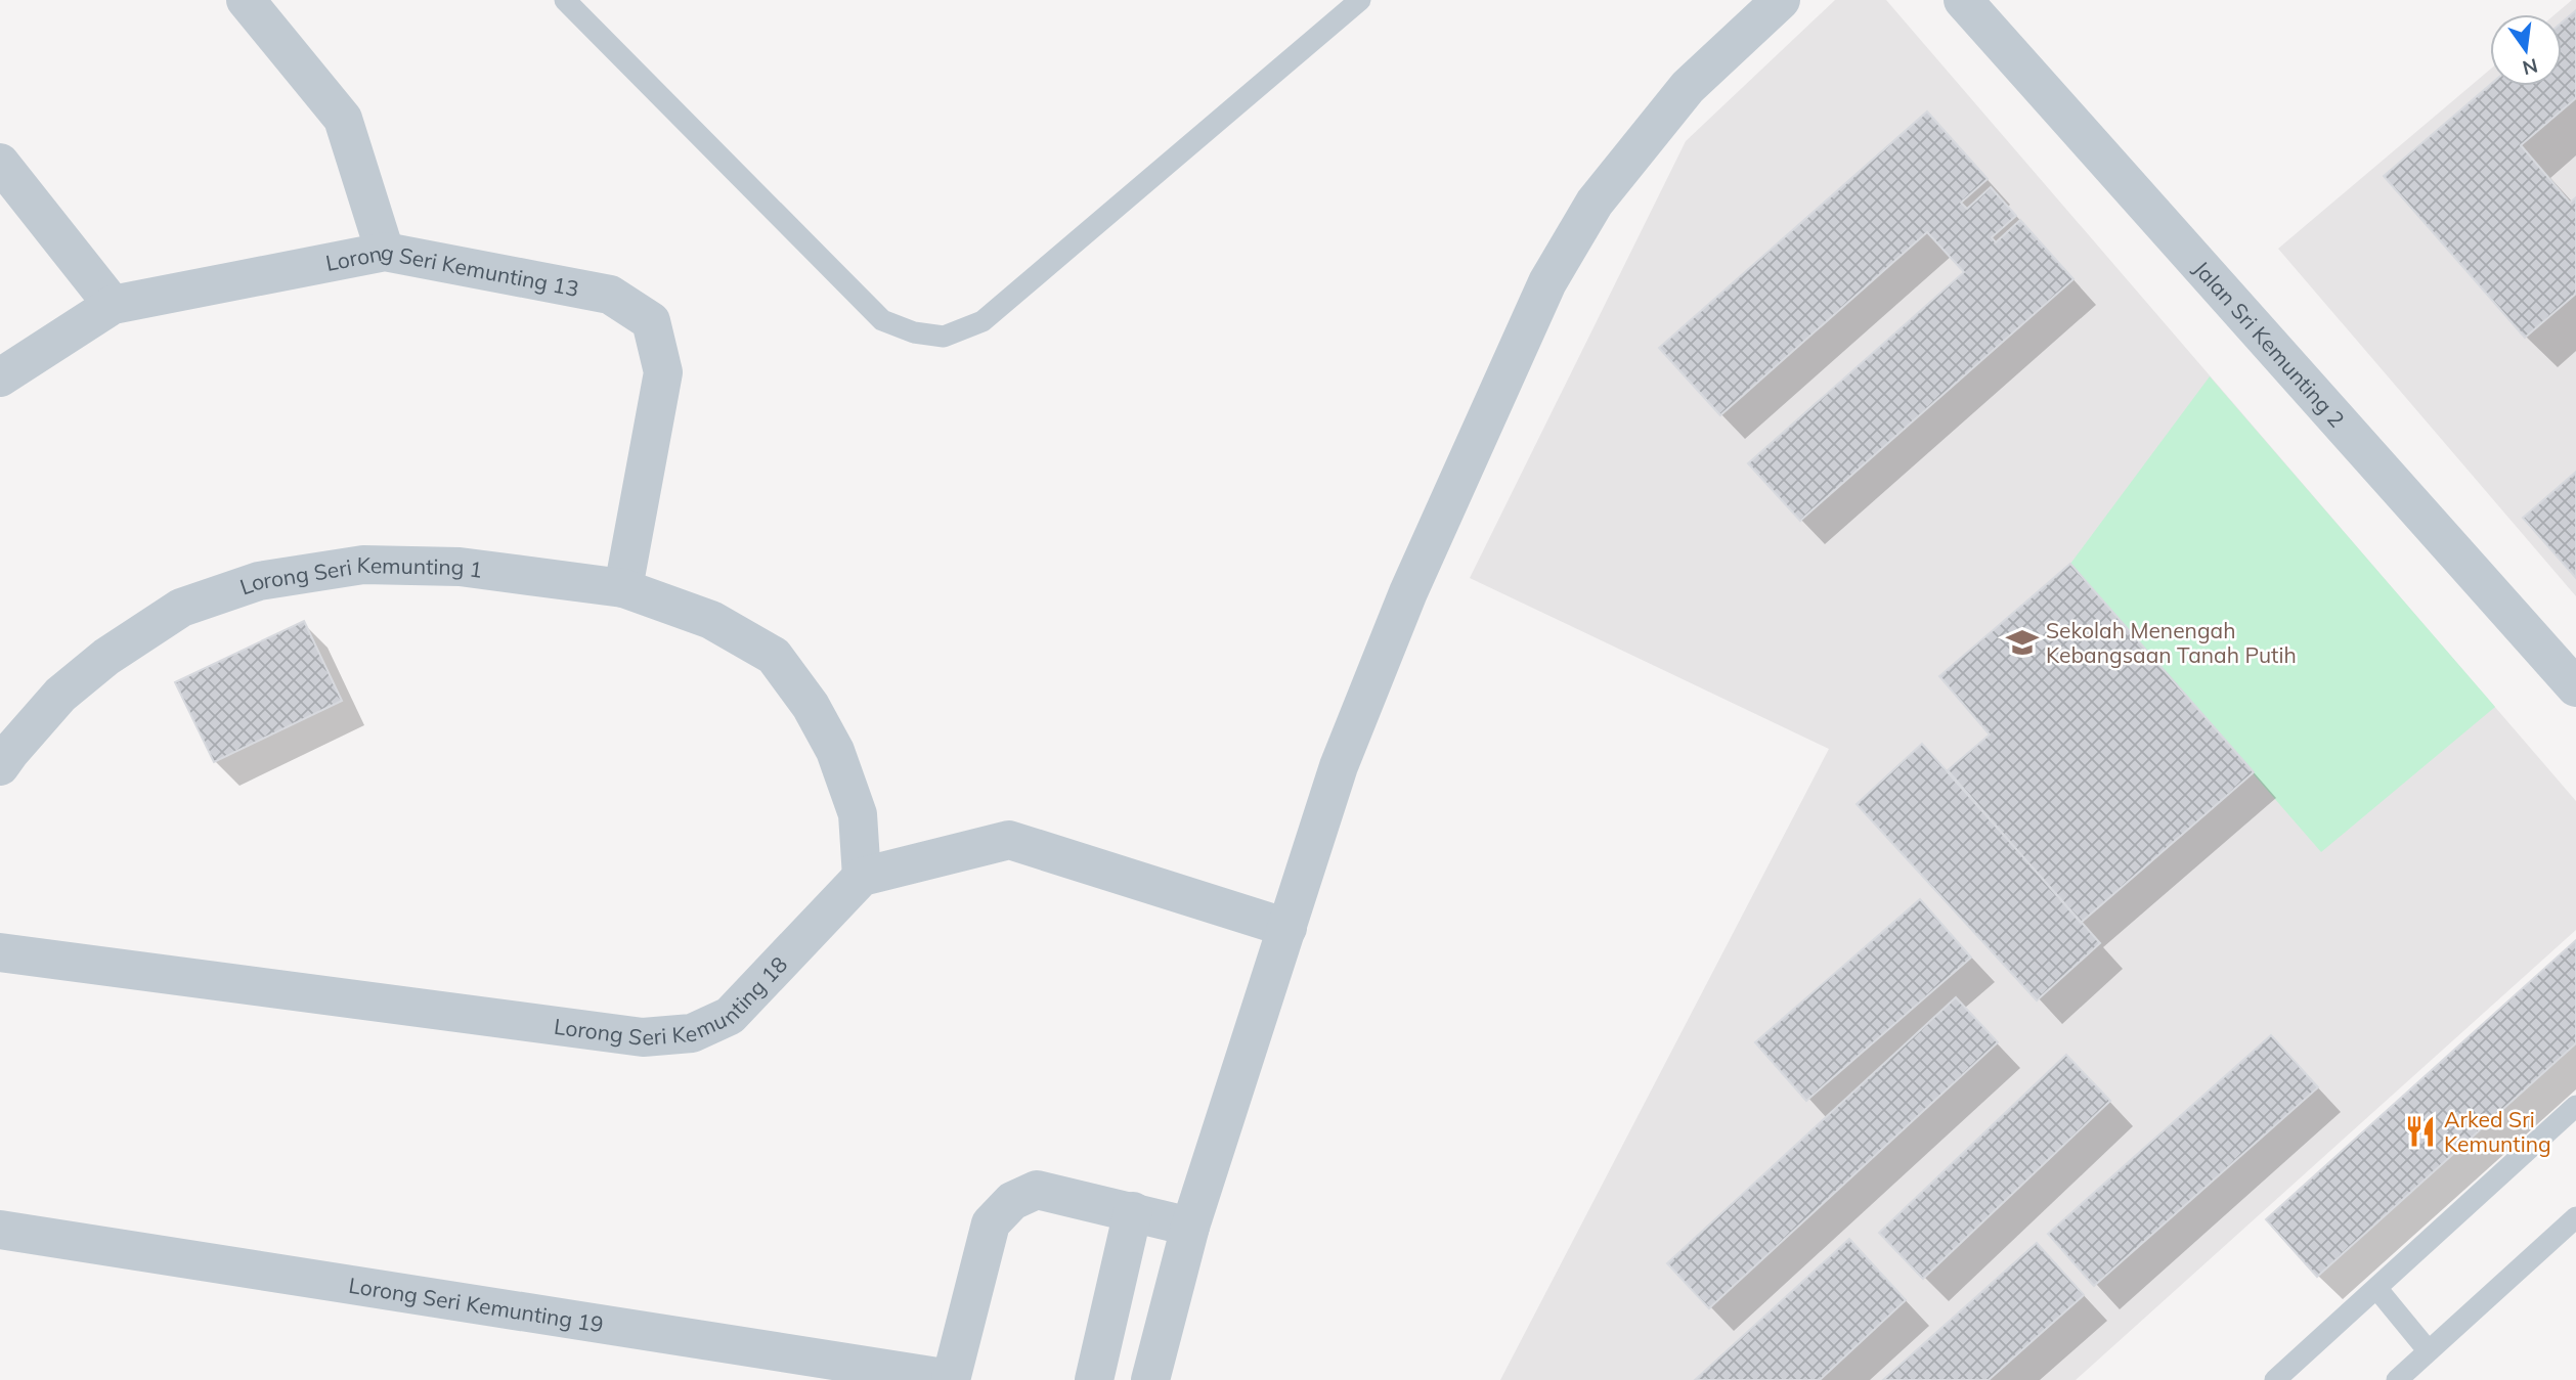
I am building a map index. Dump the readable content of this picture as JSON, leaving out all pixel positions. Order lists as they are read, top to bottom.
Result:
{
  "streets": {
    "street": [
      "Lorong Seri Kemunting 13",
      "Jalan Sri Kemunting 2",
      "Lorong Seri Kemunting 1",
      "Lorong Seri Kemunting 18",
      "Lorong Seri Kemunting 19"
    ]
  },
  "crossings": [
    ["Lorong Seri Kemunting 13", "Lorong Seri Kemunting 1"],
    ["Lorong Seri Kemunting 1", "Lorong Seri Kemunting 18"]
  ],
  "places": {
    "school or university": ["Sekolah Menengah Kebangsaan Tanah Putih"],
    "restaurant": ["Arked Sri Kemunting"]
  },
  "north": "bottom"
}
